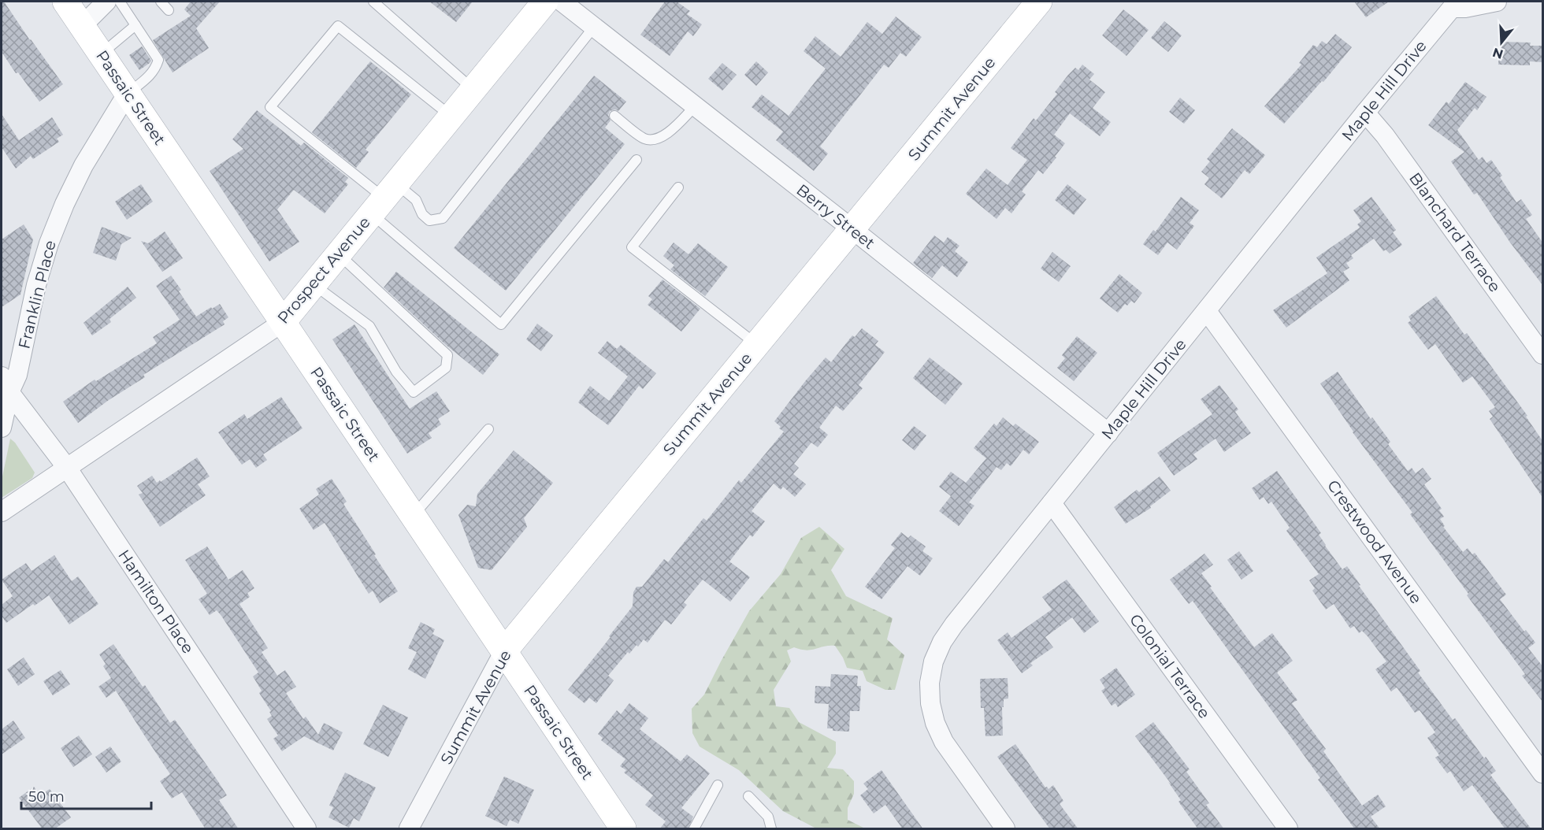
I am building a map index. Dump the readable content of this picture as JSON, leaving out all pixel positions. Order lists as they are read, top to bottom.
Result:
{
  "streets": {
    "street": [
      "Maple Hill Drive",
      "Passaic Street",
      "Summit Avenue",
      "Berry Street",
      "Blanchard Terrace",
      "Prospect Avenue",
      "Franklin Place",
      "Crestwood Avenue",
      "Hamilton Place",
      "Colonial Terrace"
    ]
  },
  "crossings": [
    ["Maple Hill Drive", "Berry Street"],
    ["Maple Hill Drive", "Blanchard Terrace"],
    ["Maple Hill Drive", "Crestwood Avenue"],
    ["Maple Hill Drive", "Colonial Terrace"],
    ["Passaic Street", "Summit Avenue"],
    ["Passaic Street", "Prospect Avenue"],
    ["Passaic Street", "Franklin Place"],
    ["Summit Avenue", "Berry Street"],
    ["Prospect Avenue", "Hamilton Place"],
    ["Franklin Place", "Hamilton Place"]
  ],
  "scale_bar": "50 m",
  "north": "bottom"
}
